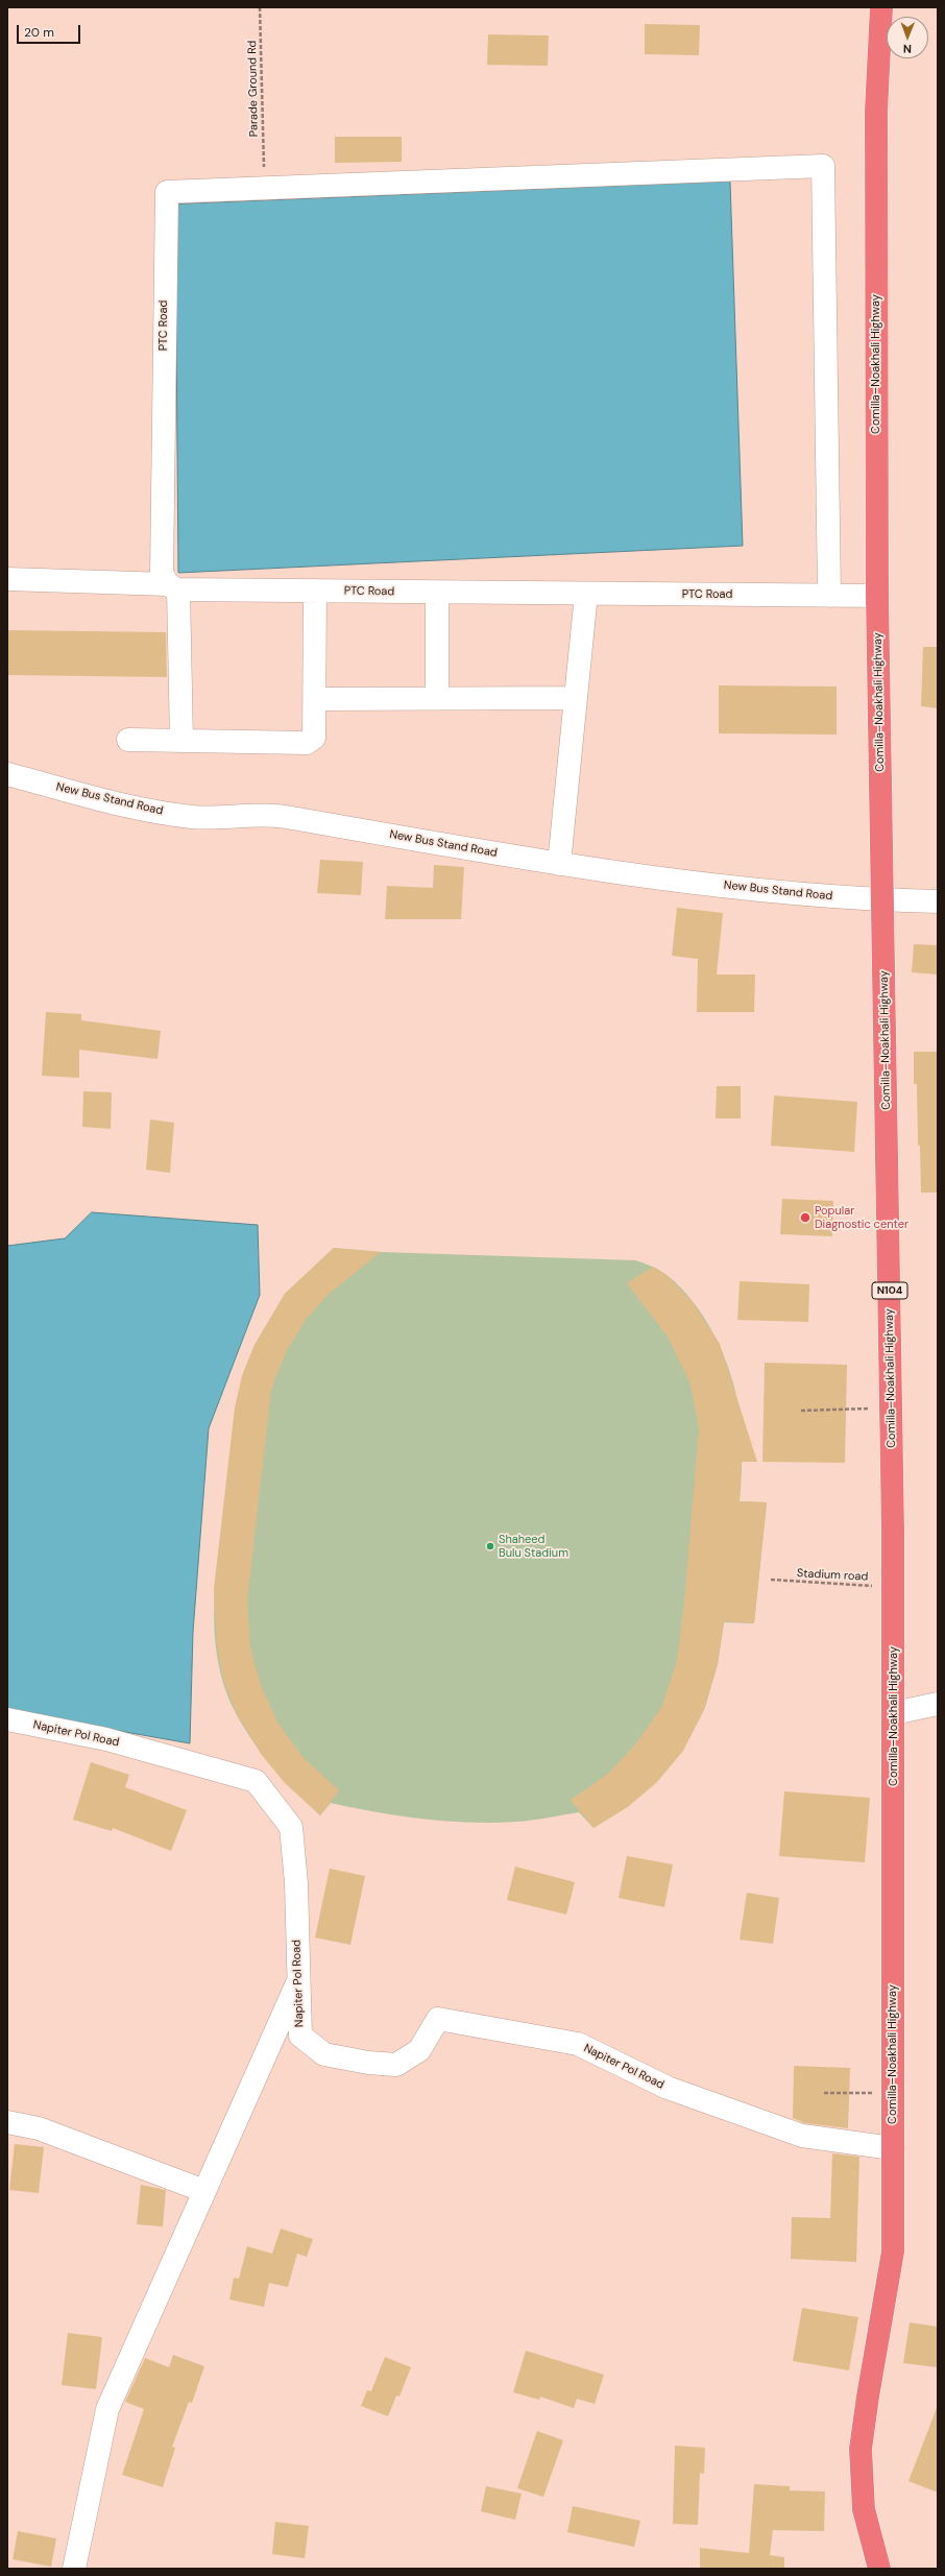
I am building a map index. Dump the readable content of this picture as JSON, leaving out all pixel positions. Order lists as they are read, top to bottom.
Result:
{
  "streets": {
    "highway": ["Comilla–Noakhali Highway", "N104"],
    "street": ["PTC Road", "New Bus Stand Road", "Napiter Pol Road"],
    "path": ["Parade Ground Rd", "Stadium road"]
  },
  "crossings": [
    ["PTC Road", "Comilla–Noakhali Highway"],
    ["Comilla–Noakhali Highway", "New Bus Stand Road"],
    ["Comilla–Noakhali Highway", "Stadium road"],
    ["Comilla–Noakhali Highway", "Napiter Pol Road"]
  ],
  "places": ["Popular Diagnostic center", "Shaheed Bulu Stadium"],
  "scale_bar": "20 m",
  "north": "bottom"
}
